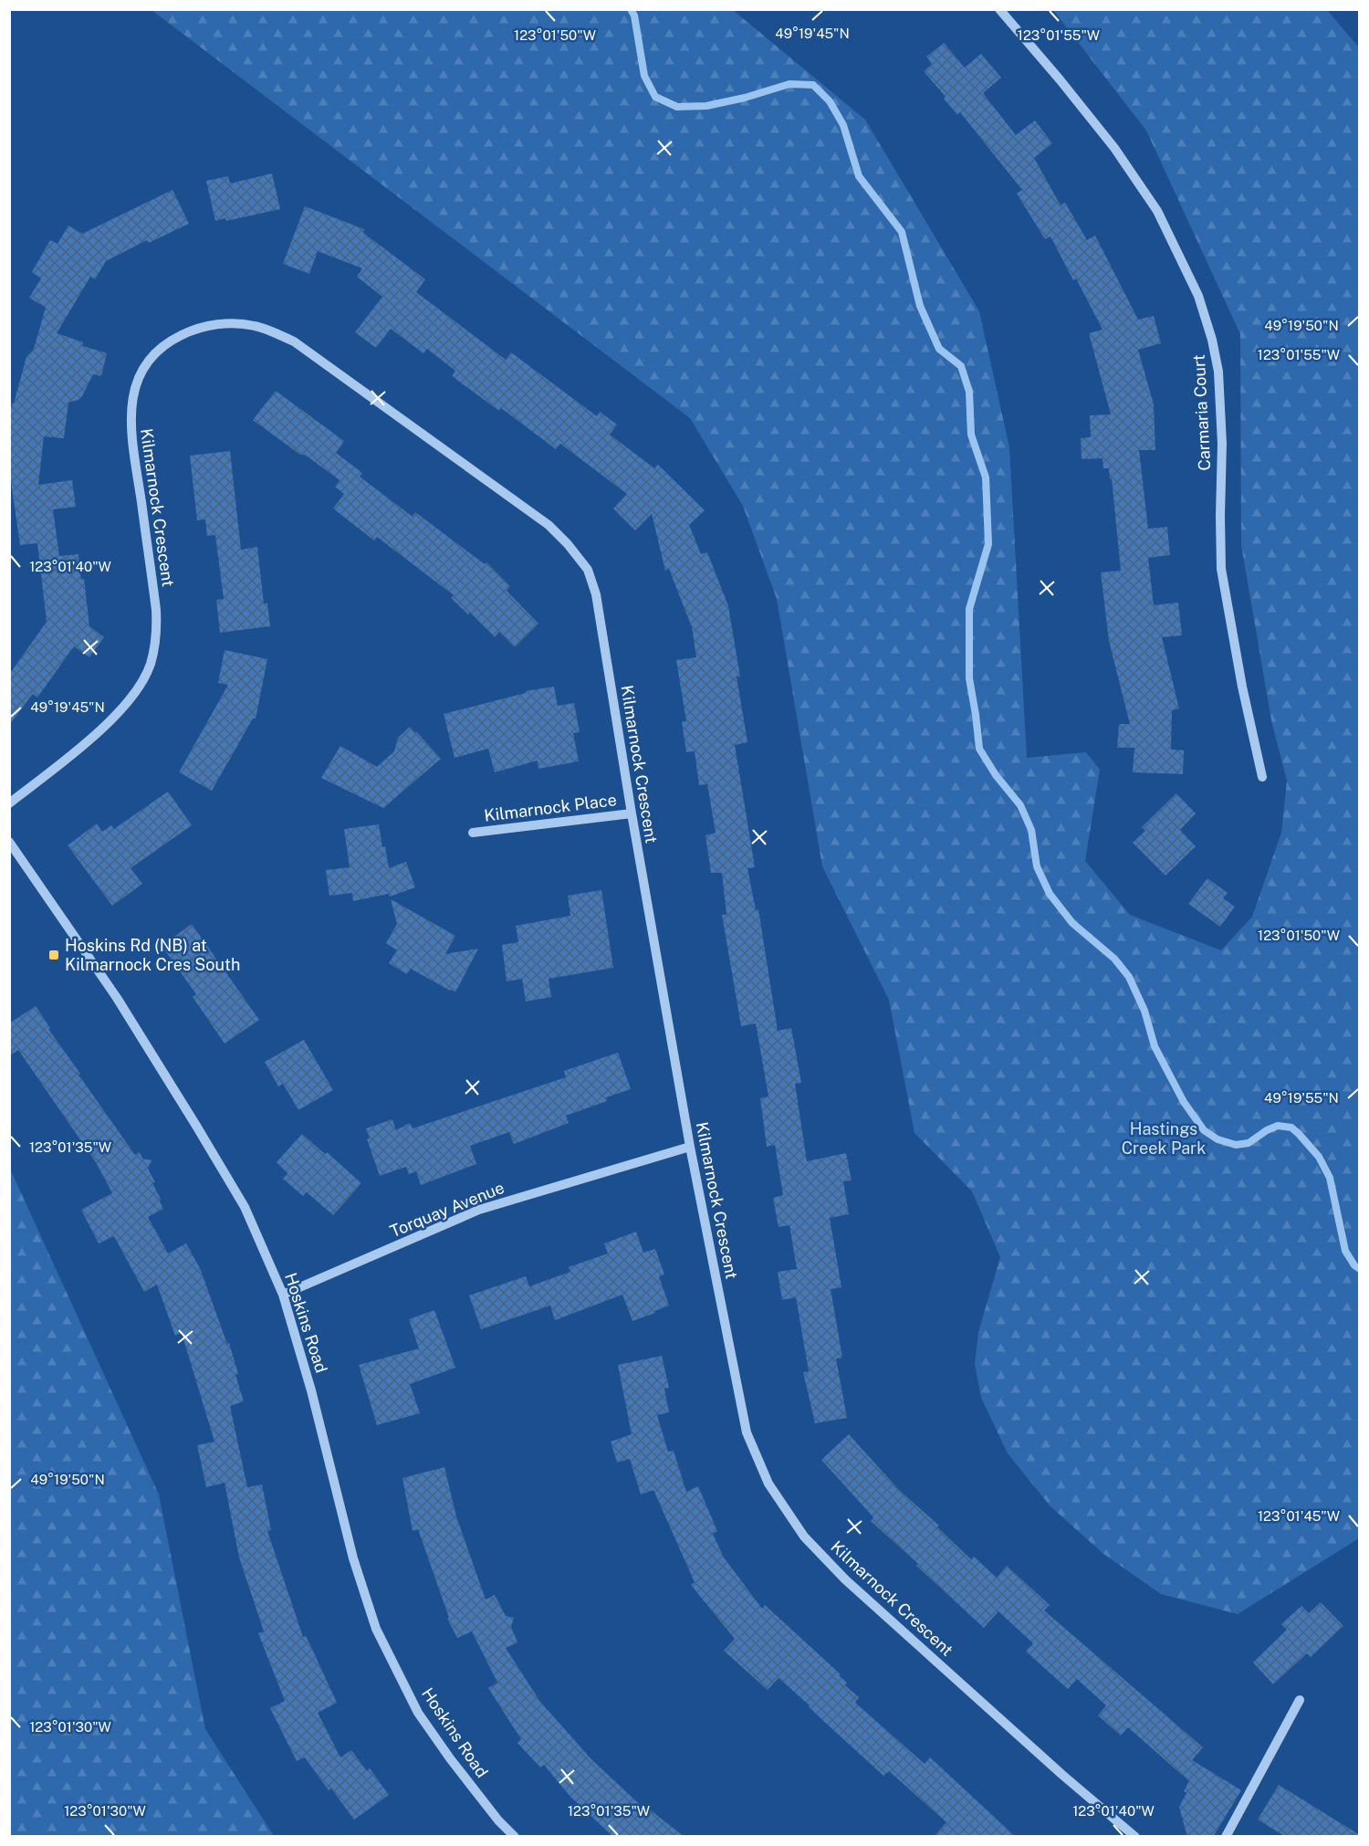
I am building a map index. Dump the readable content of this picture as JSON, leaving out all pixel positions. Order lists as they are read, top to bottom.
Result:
{
  "streets": {
    "street": [
      "Carmaria Court",
      "Kilmarnock Crescent",
      "Kilmarnock Place",
      "Torquay Avenue",
      "Hoskins Road"
    ]
  },
  "crossings": [
    ["Kilmarnock Crescent", "Kilmarnock Place"],
    ["Kilmarnock Crescent", "Torquay Avenue"],
    ["Torquay Avenue", "Hoskins Road"]
  ],
  "parks": ["Hastings Creek Park"],
  "places": {
    "transit": ["Hoskins Rd (NB) at Kilmarnock Cres South"]
  },
  "coordinates": [
    "49°19'45\"N",
    "123°01'50\"W",
    "123°01'55\"W",
    "49°19'50\"N",
    "123°01'40\"W",
    "49°19'55\"N",
    "123°01'35\"W",
    "123°01'45\"W",
    "123°01'30\"W"
  ]
}
